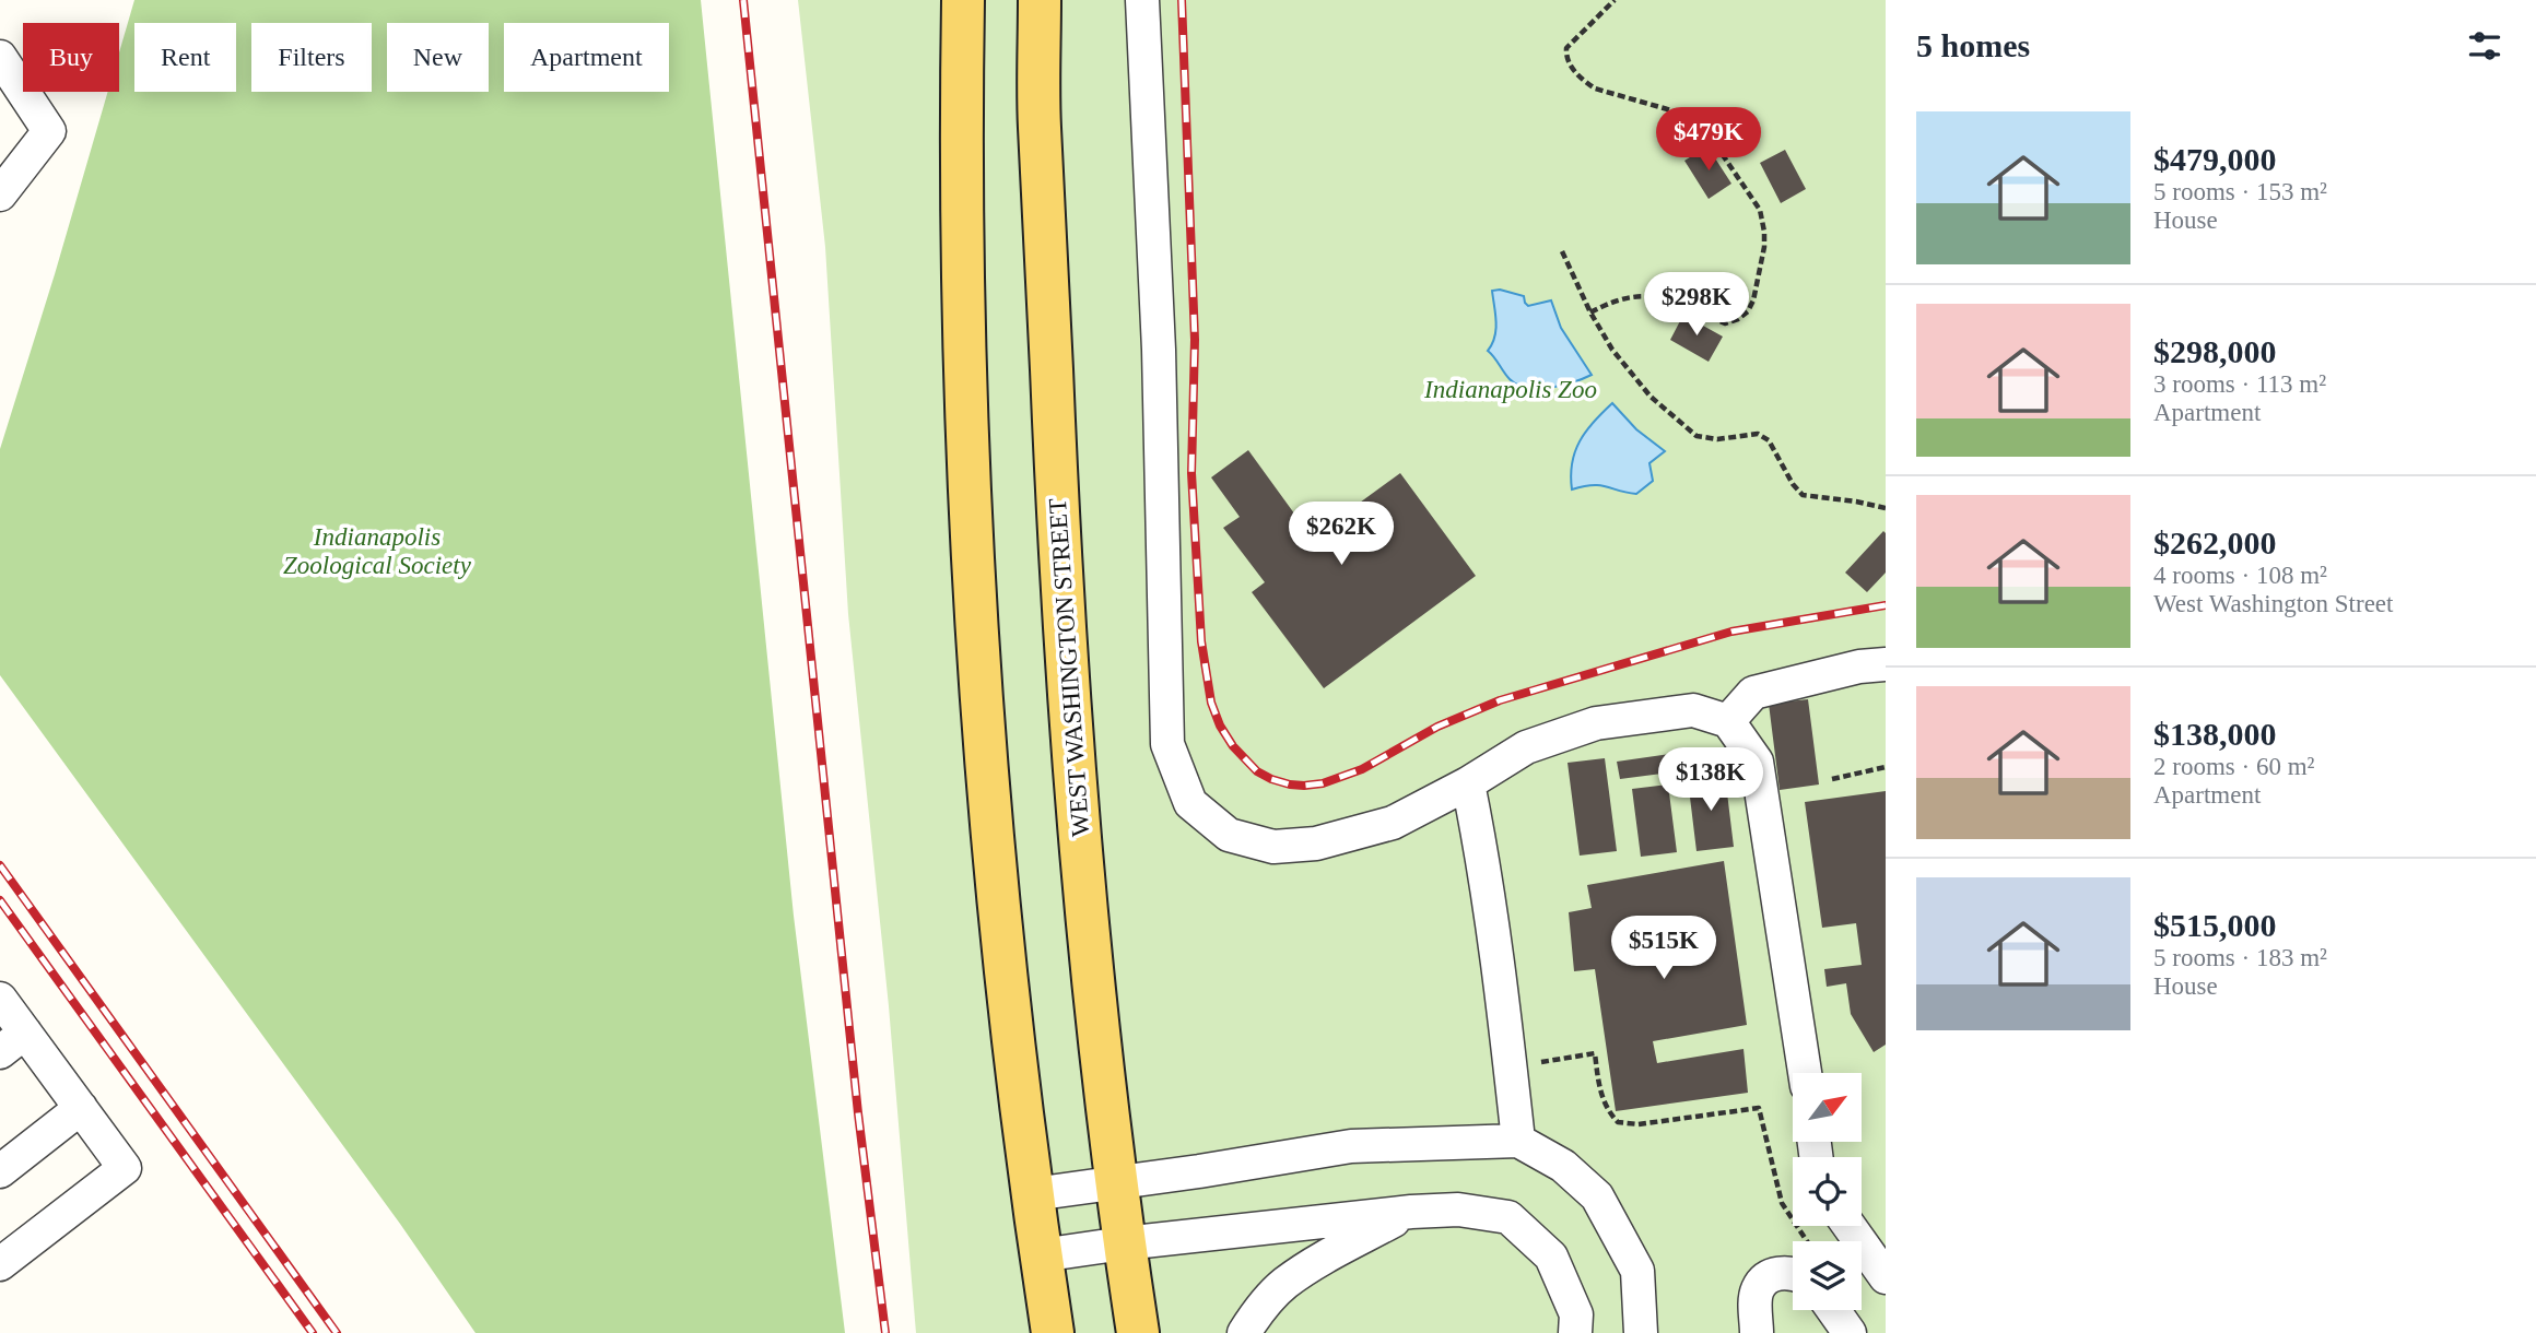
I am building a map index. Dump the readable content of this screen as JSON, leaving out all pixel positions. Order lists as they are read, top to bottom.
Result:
{
  "streets": {
    "main road": ["WEST WASHINGTON STREET"]
  },
  "parks": ["Indianapolis Zoo", "Indianapolis Zoological Society"],
  "north": "top right",
  "page": {
    "heading": "5 homes",
    "chip": [
      "Buy",
      "Rent",
      "Filters",
      "New",
      "Apartment"
    ],
    "list": [
      {
        "name": "$479,000",
        "note": "5 rooms · 153 m² · House"
      },
      {
        "name": "$298,000",
        "note": "3 rooms · 113 m² · Apartment"
      },
      {
        "name": "$262,000",
        "note": "4 rooms · 108 m² · West Washington Street"
      },
      {
        "name": "$138,000",
        "note": "2 rooms · 60 m² · Apartment"
      },
      {
        "name": "$515,000",
        "note": "5 rooms · 183 m² · House"
      }
    ],
    "price": [
      "$479K",
      "$298K",
      "$262K",
      "$138K",
      "$515K"
    ]
  }
}
